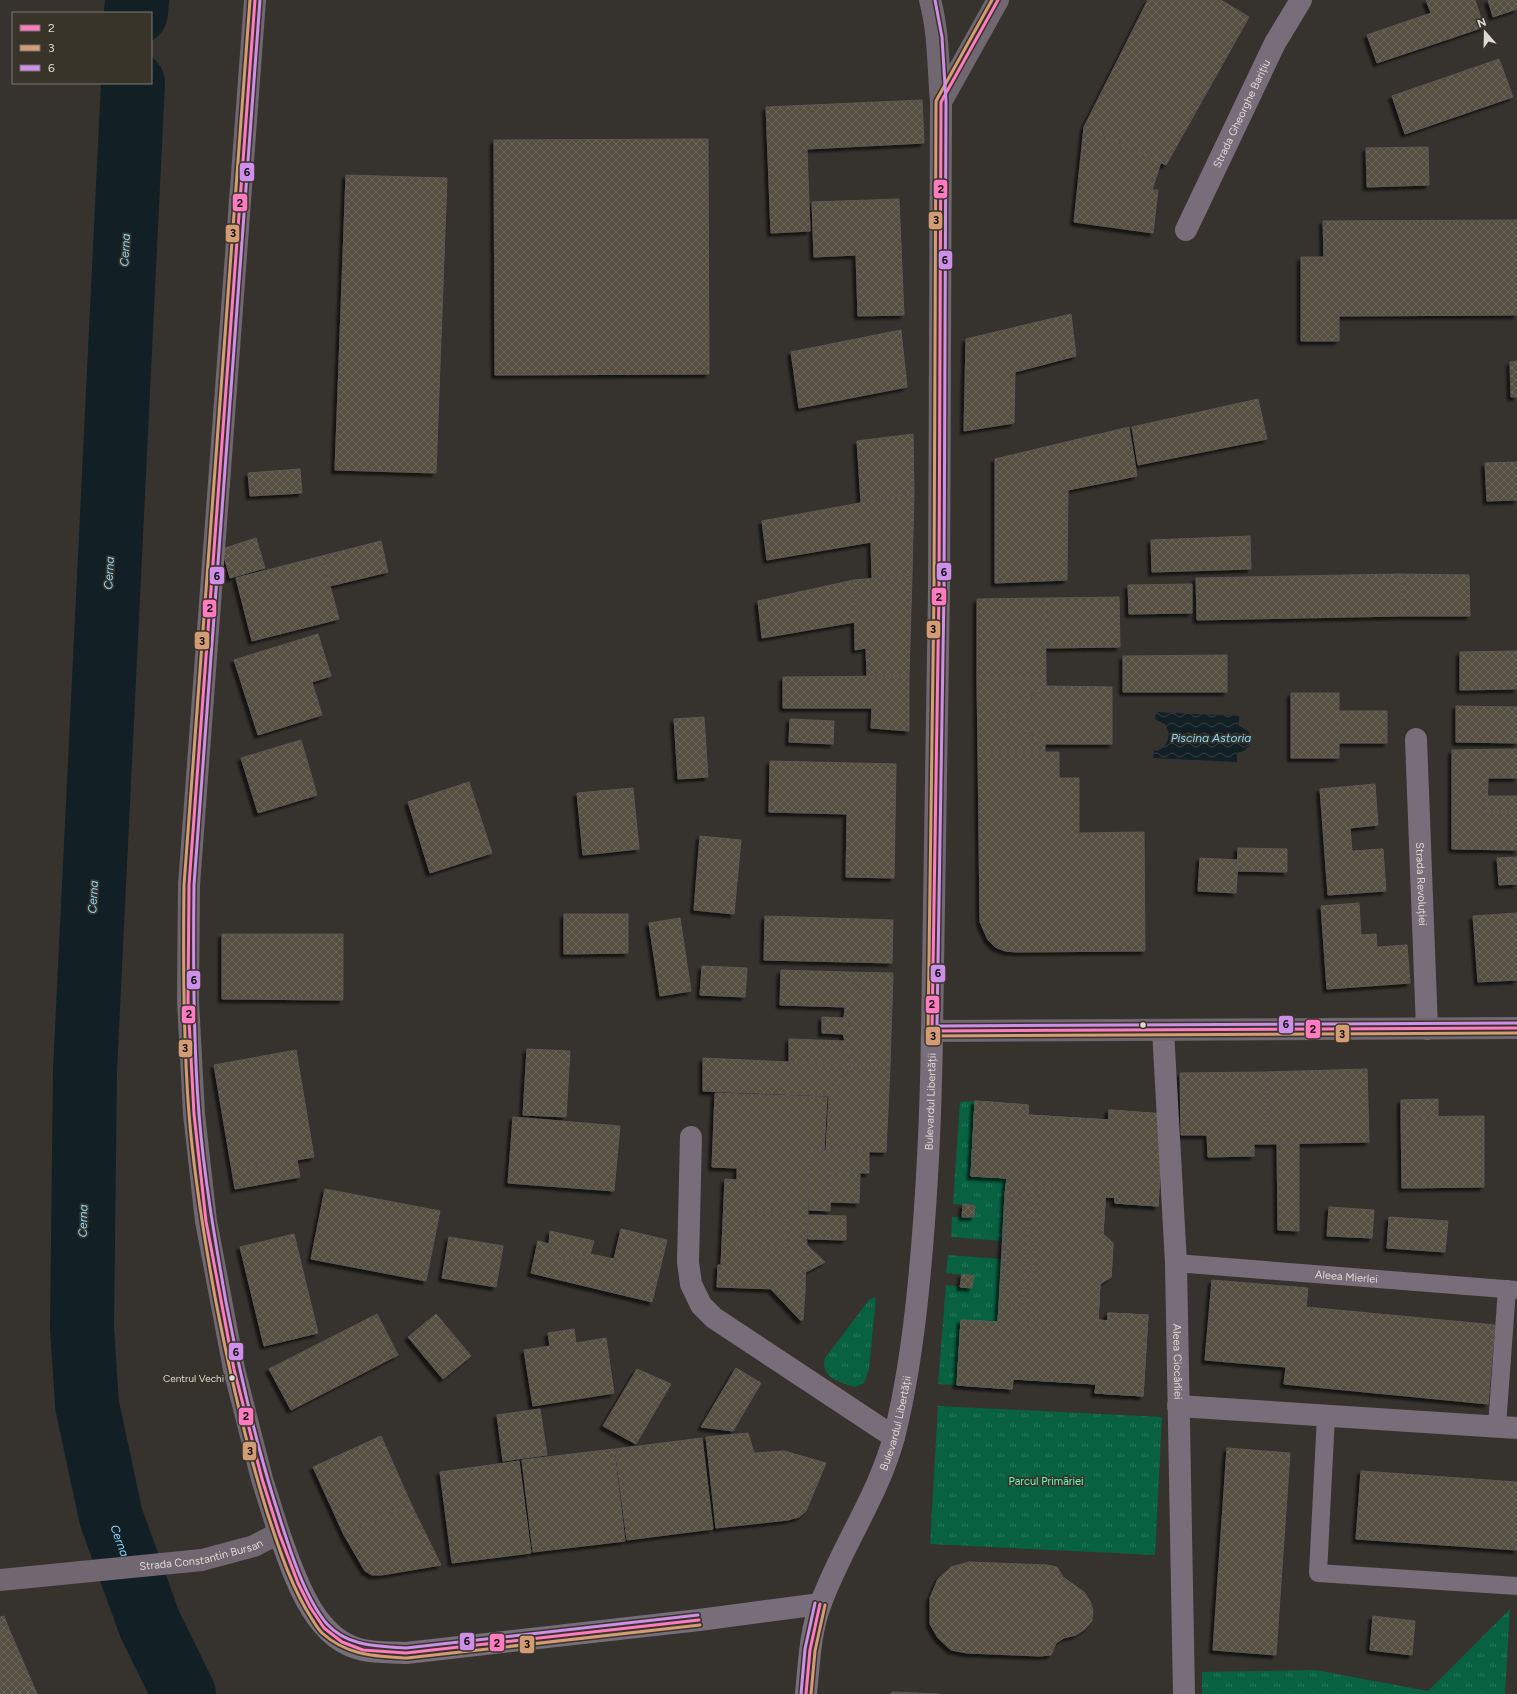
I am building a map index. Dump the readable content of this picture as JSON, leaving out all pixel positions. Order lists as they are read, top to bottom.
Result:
{
  "streets": {
    "main road": ["Bulevardul Libertății", "Strada Constantin Bursan"],
    "street": ["Strada Gheorghe Barițiu", "Strada Revoluției", "Aleea Ciocârliei"],
    "lane": ["Aleea Mierlei"]
  },
  "crossings": [
    ["Aleea Mierlei", "Aleea Ciocârliei"]
  ],
  "water": ["Cerna", "Piscina Astoria"],
  "parks": ["Parcul Primăriei"],
  "places": ["Centrul Vechi"],
  "lines": ["transit line 2", "transit line 3", "transit line 6"],
  "legend": ["2", "3", "6"],
  "north": "top"
}
